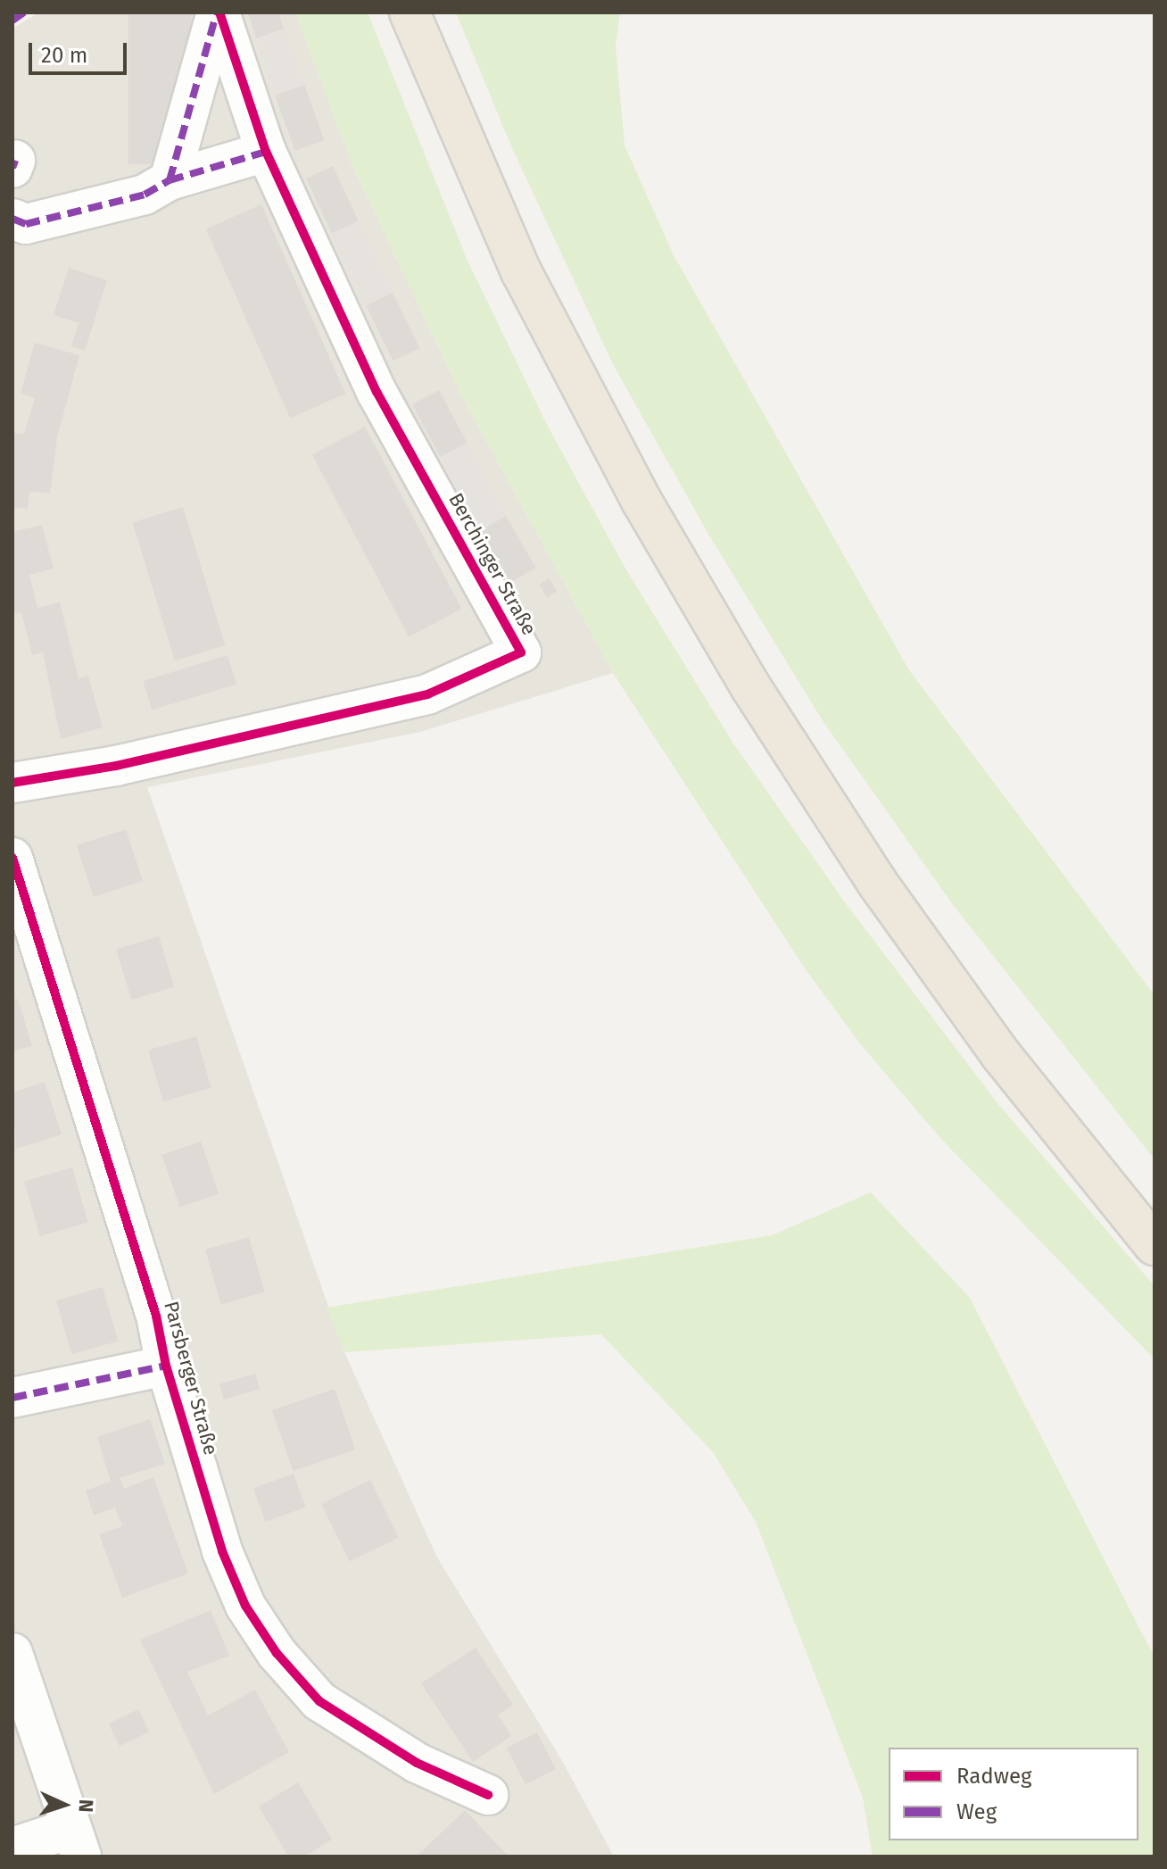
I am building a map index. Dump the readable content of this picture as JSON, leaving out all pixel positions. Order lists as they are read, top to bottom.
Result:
{
  "streets": {
    "street": ["Berchinger Straße", "Parsberger Straße"]
  },
  "legend": ["Radweg", "Weg"],
  "scale_bar": "20 m",
  "north": "right"
}
